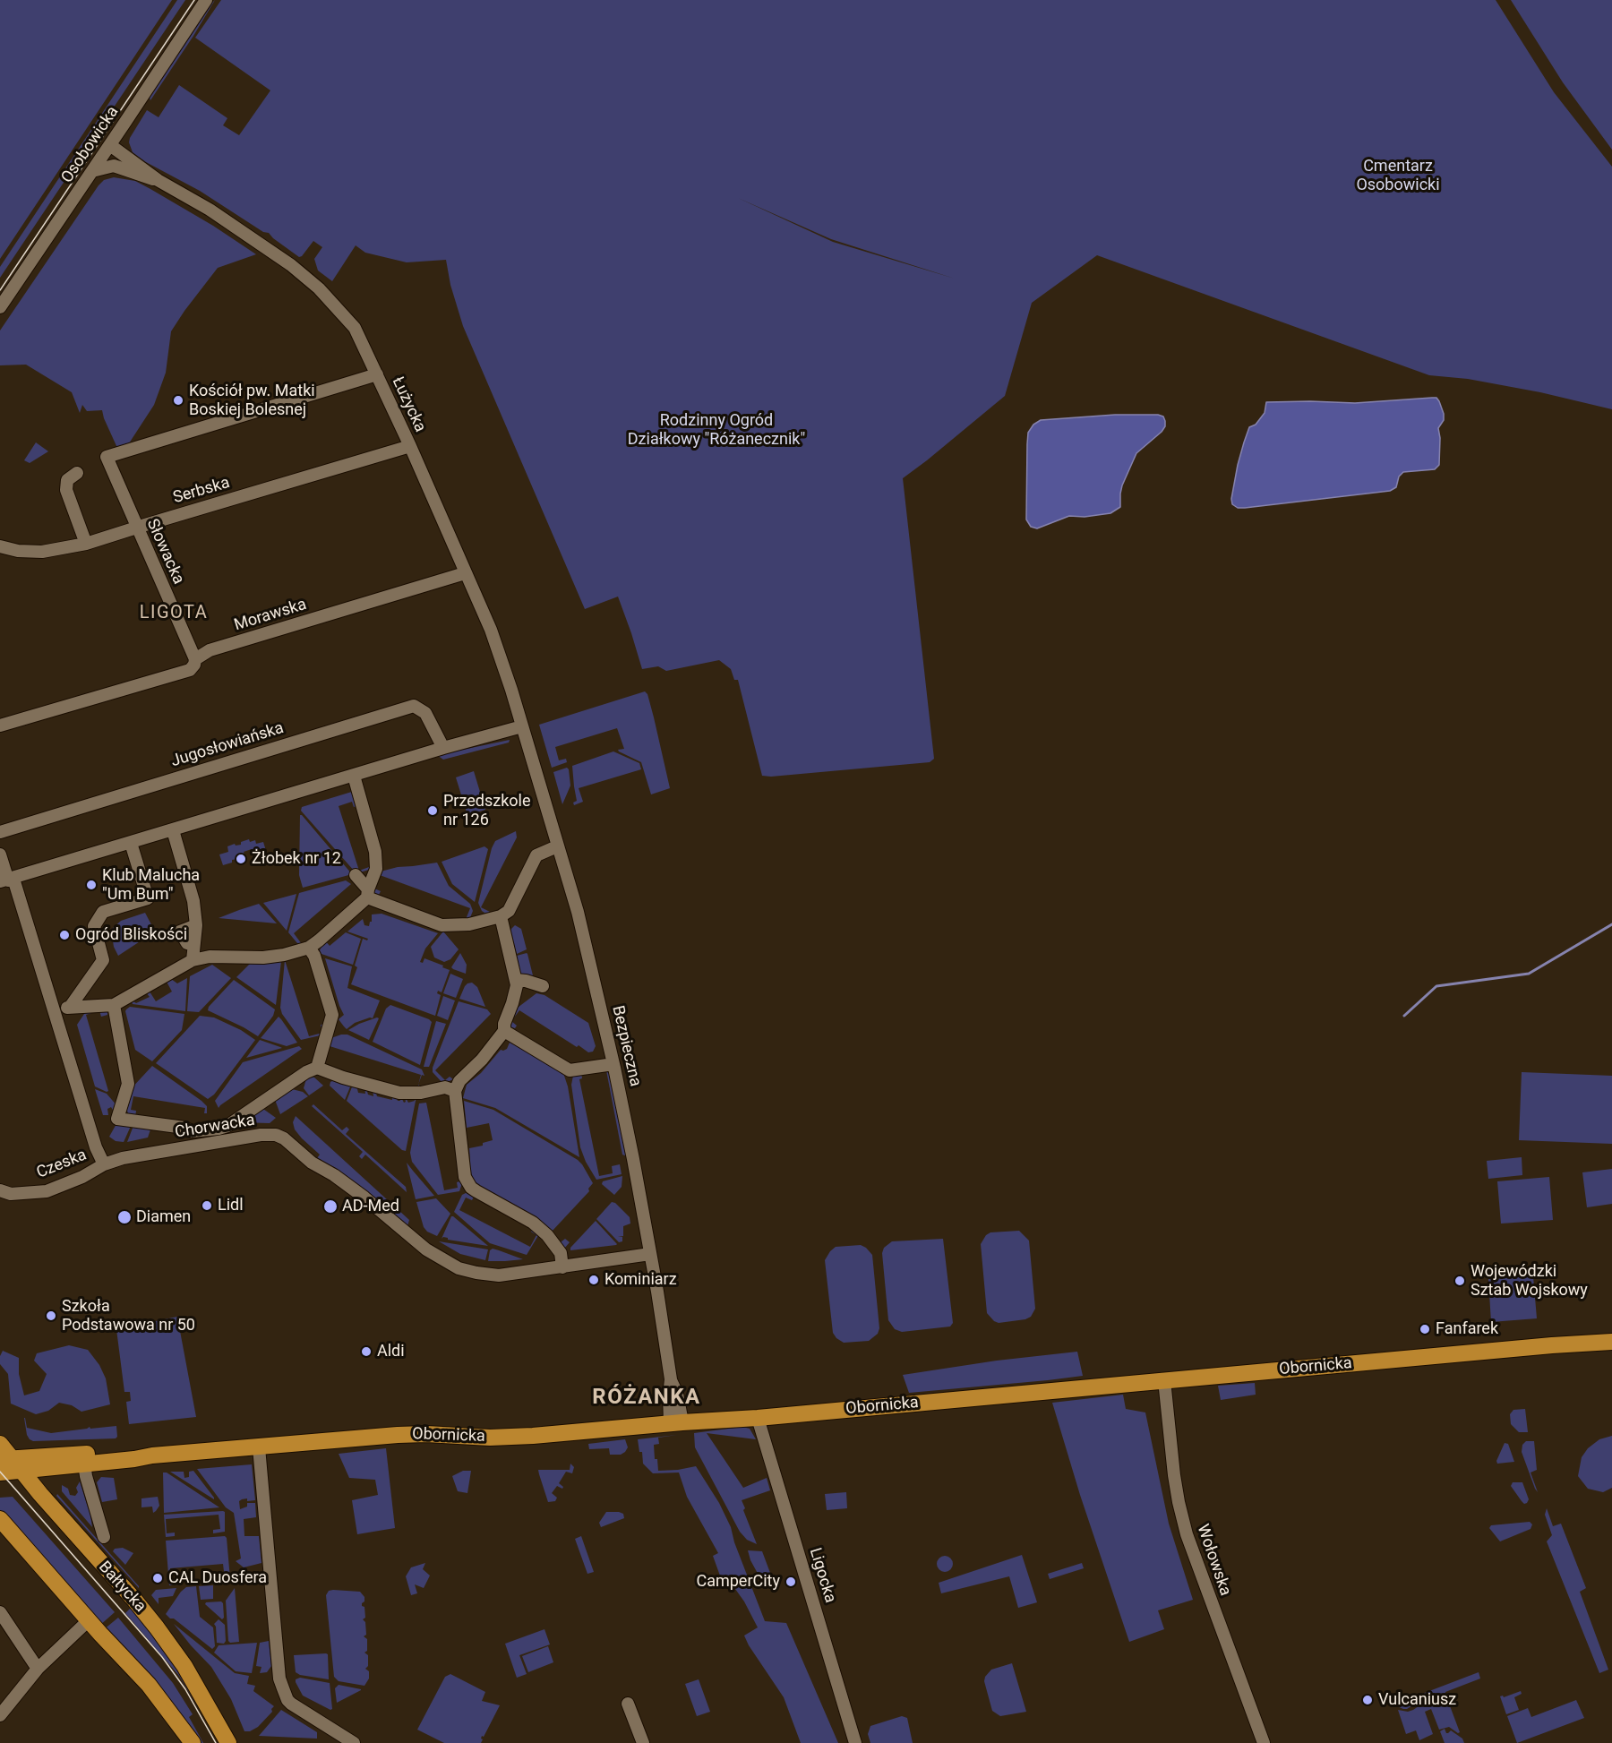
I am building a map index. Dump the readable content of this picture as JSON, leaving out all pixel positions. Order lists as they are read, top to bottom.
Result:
{
  "streets": {
    "main road": ["Obornicka", "Bałtycka"],
    "street": [
      "Osobowicka",
      "Łużycka",
      "Serbska",
      "Słowacka",
      "Morawska",
      "Jugosłowiańska",
      "Bezpieczna",
      "Chorwacka",
      "Czeska",
      "Wołowska",
      "Ligocka"
    ]
  },
  "crossings": [
    ["Osobowicka", "Łużycka"],
    ["Łużycka", "Serbska"],
    ["Łużycka", "Słowacka"],
    ["Łużycka", "Morawska"],
    ["Łużycka", "Bezpieczna"],
    ["Serbska", "Słowacka"],
    ["Słowacka", "Morawska"],
    ["Bezpieczna", "Chorwacka"],
    ["Bezpieczna", "Obornicka"],
    ["Chorwacka", "Czeska"],
    ["Obornicka", "Wołowska"],
    ["Obornicka", "Ligocka"],
    ["Obornicka", "Bałtycka"]
  ],
  "districts": ["LIGOTA", "RÓŻANKA"],
  "parks": ["Cmentarz Osobowicki", "Rodzinny Ogród Działkowy \"Różanecznik\""],
  "places": [
    "Kościół pw. Matki Boskiej Bolesnej",
    "Przedszkole nr 126",
    "Żłobek nr 12",
    "Klub Malucha \"Um Bum\"",
    "Ogród Bliskości",
    "Lidl",
    "AD-Med",
    "Diamen",
    "Kominiarz",
    "Wojewódzki Sztab Wojskowy",
    "Szkoła Podstawowa nr 50",
    "Fanfarek",
    "Aldi",
    "CAL Duosfera",
    "CamperCity",
    "Vulcaniusz"
  ]
}
